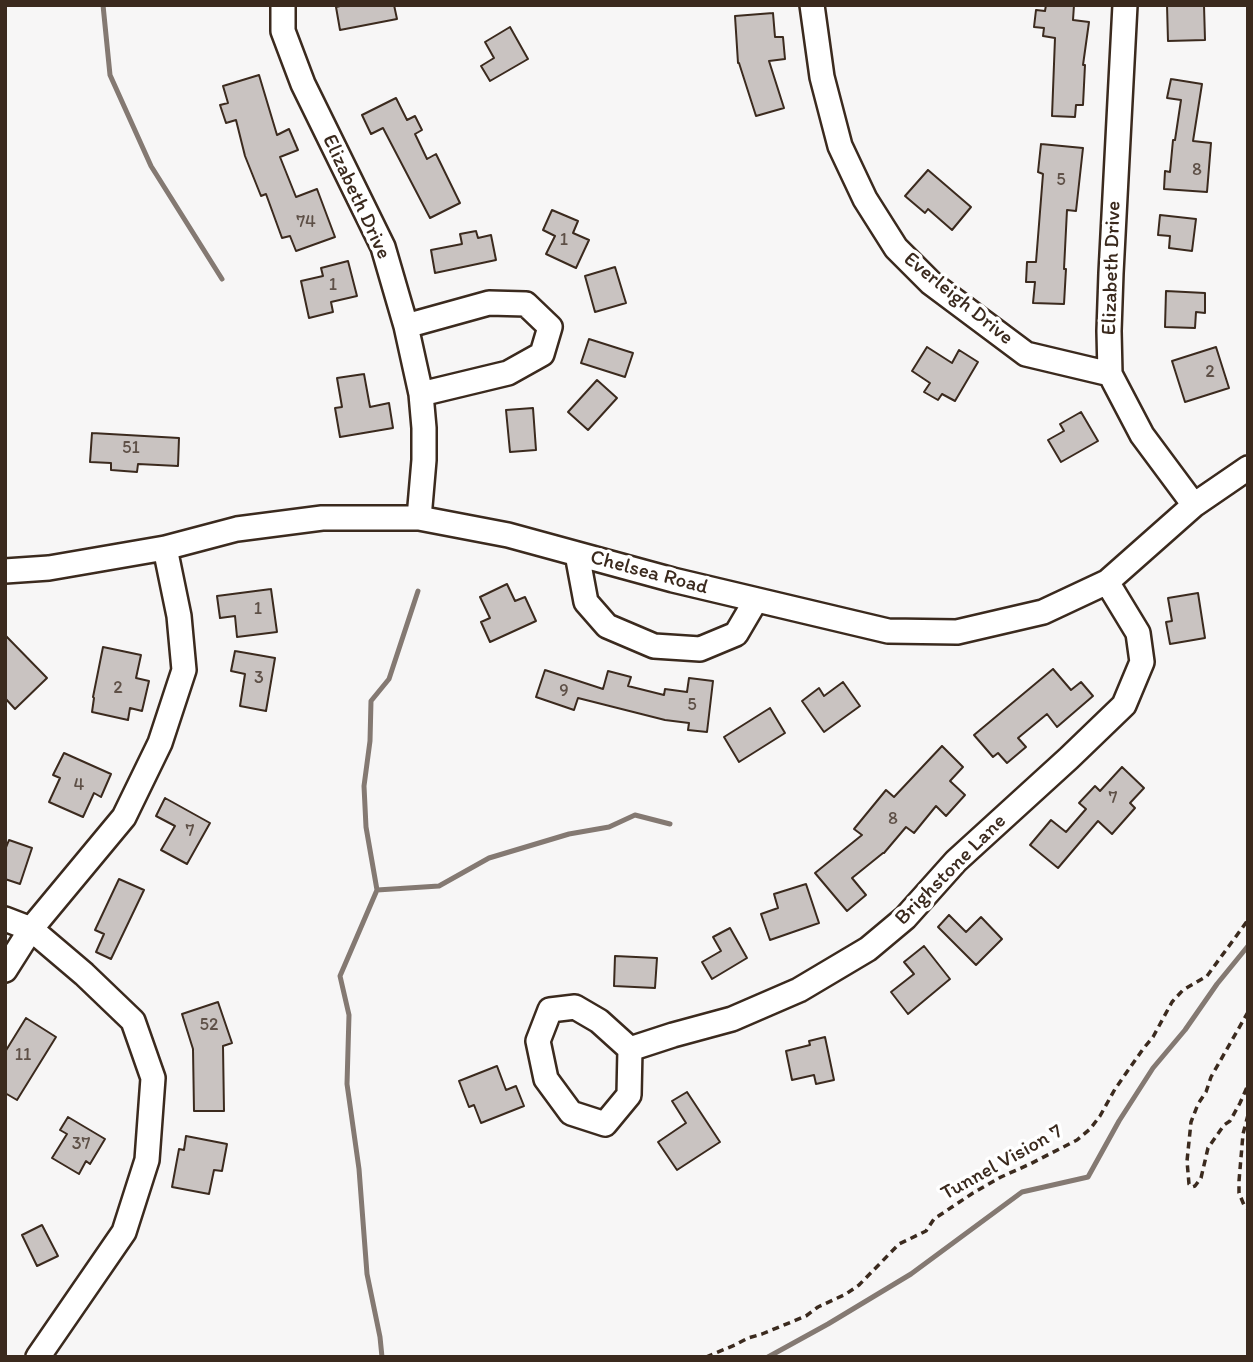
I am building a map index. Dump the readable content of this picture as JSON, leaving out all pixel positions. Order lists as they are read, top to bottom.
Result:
{
  "streets": {
    "street": [
      "Elizabeth Drive",
      "Everleigh Drive",
      "Chelsea Road",
      "Brighstone Lane"
    ],
    "path": ["Tunnel Vision 7"]
  },
  "crossings": [
    ["Elizabeth Drive", "Everleigh Drive"],
    ["Elizabeth Drive", "Chelsea Road"],
    ["Chelsea Road", "Brighstone Lane"]
  ],
  "house_numbers": [
    "8",
    "5",
    "74",
    "1",
    "1",
    "2",
    "51",
    "1",
    "3",
    "2",
    "9",
    "5",
    "4",
    "7",
    "8",
    "7",
    "52",
    "11",
    "37"
  ]
}
